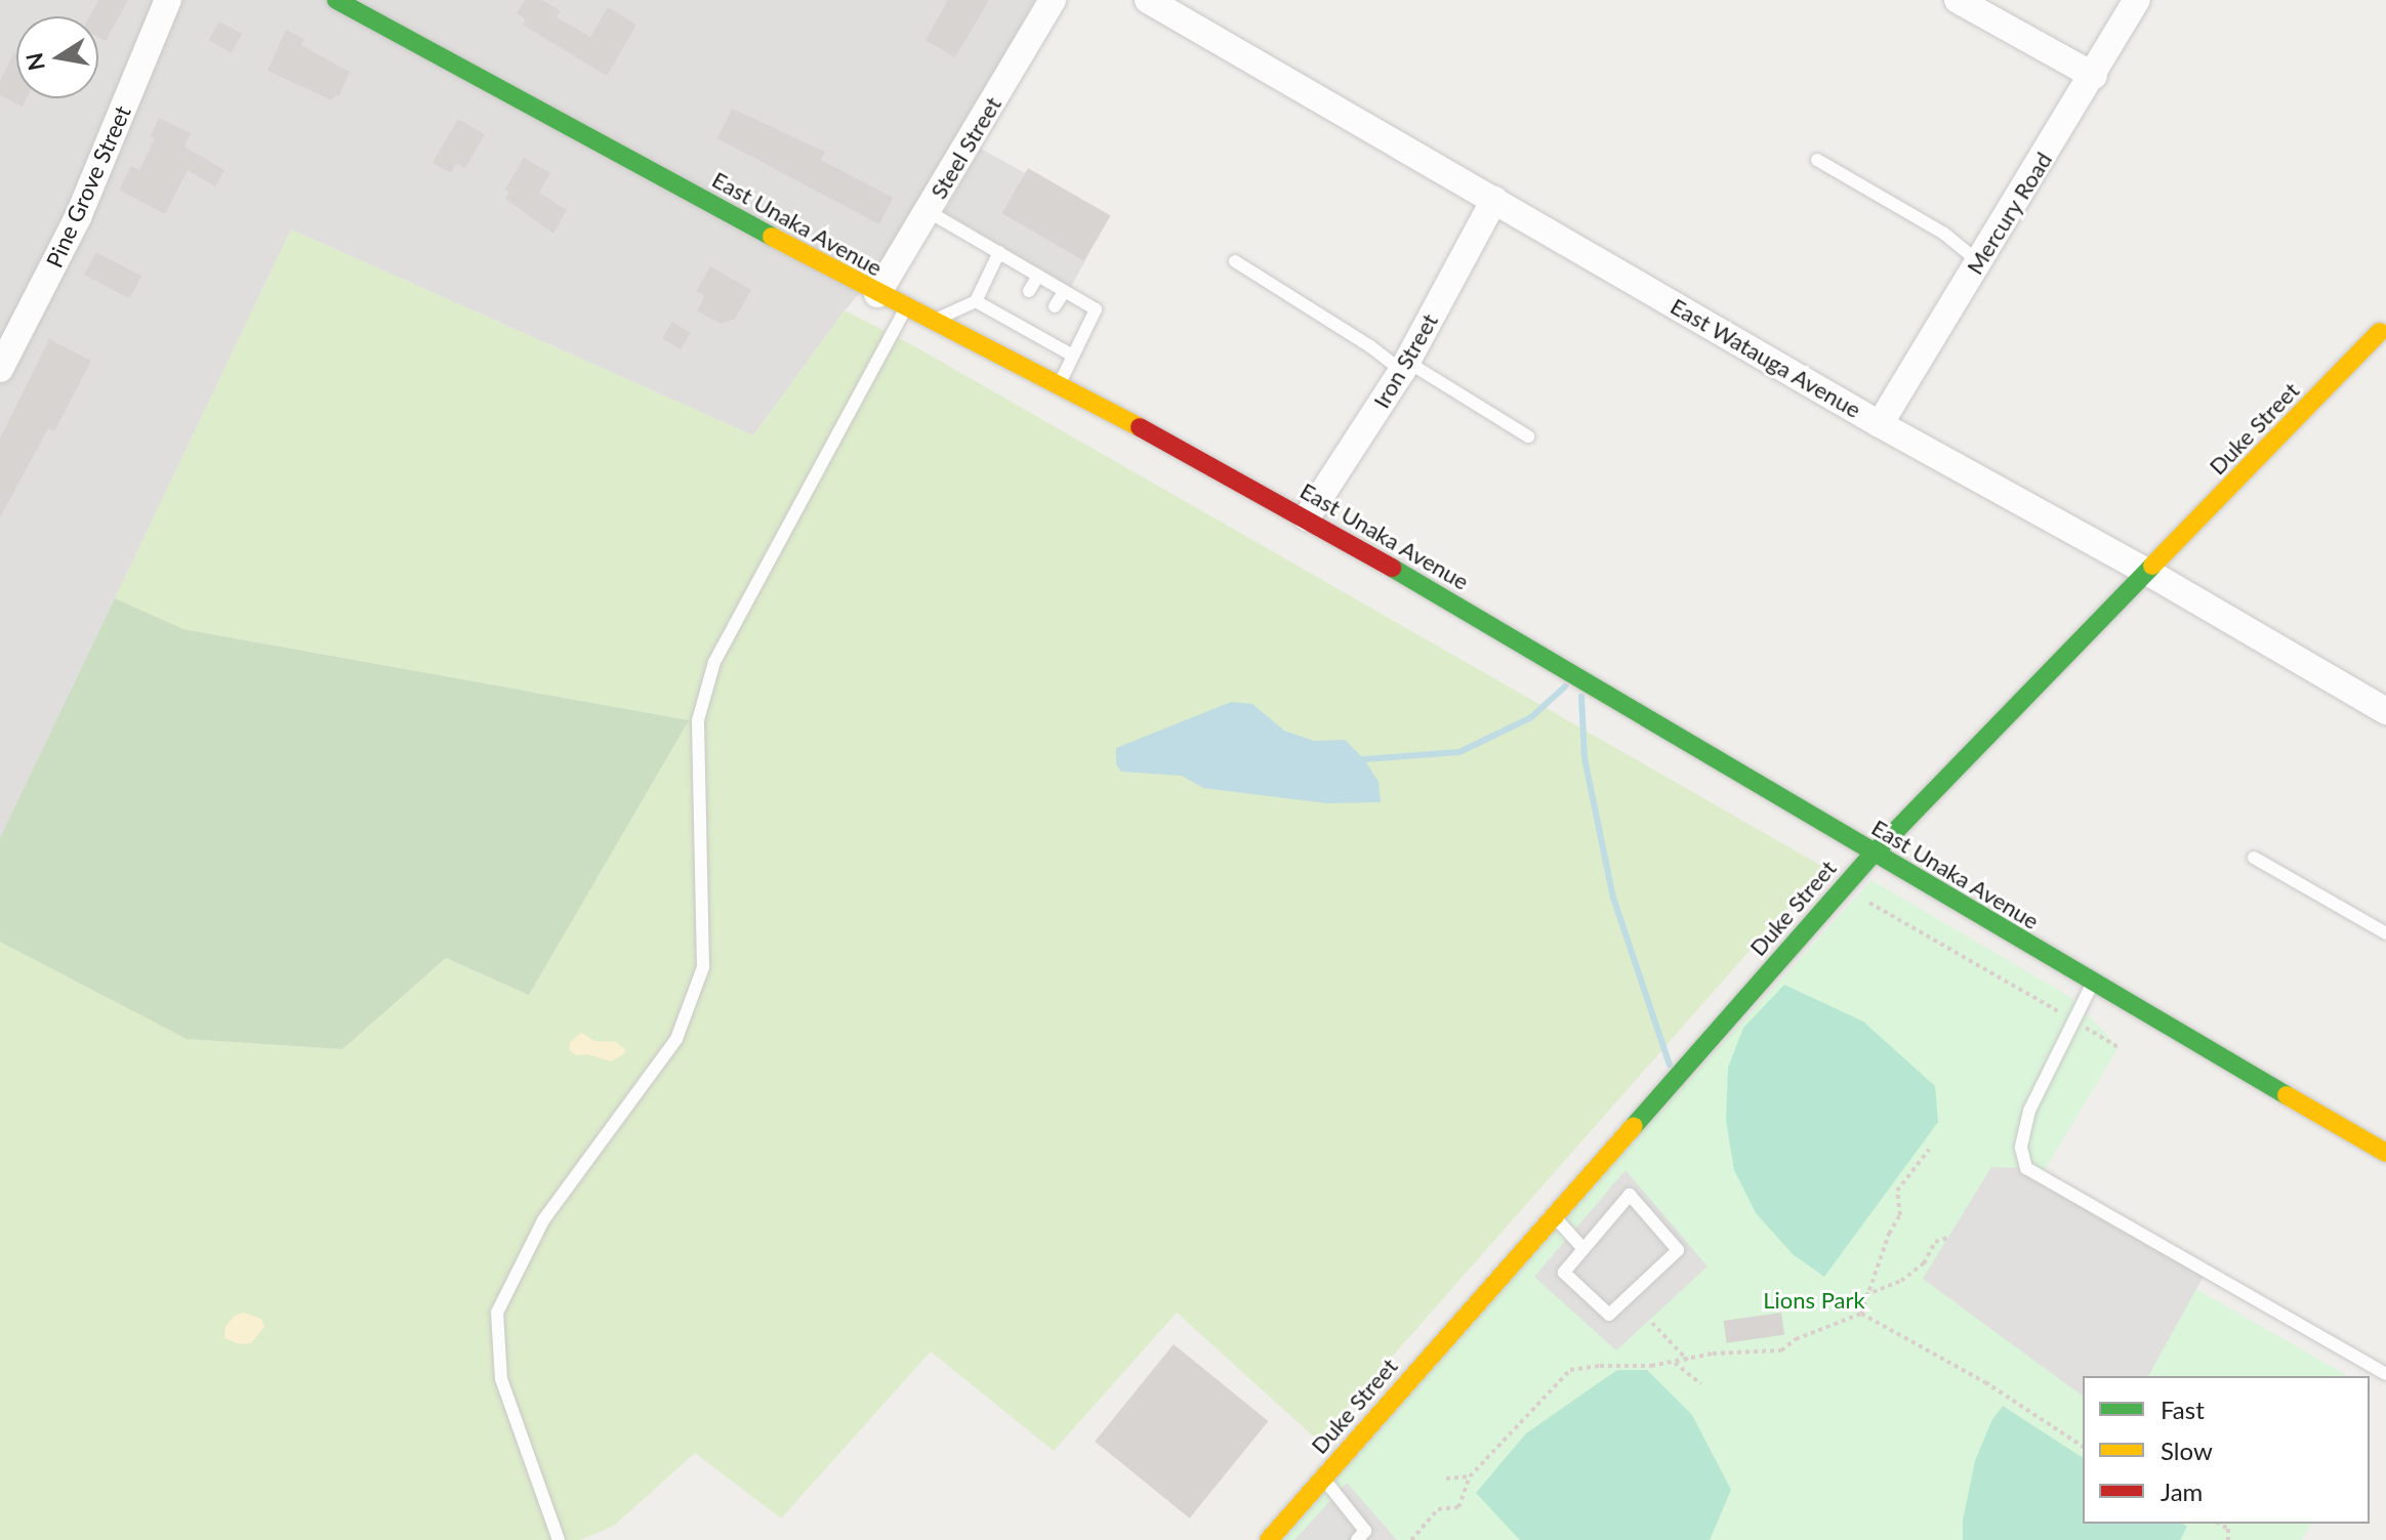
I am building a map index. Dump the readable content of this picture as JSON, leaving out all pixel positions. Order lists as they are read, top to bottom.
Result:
{
  "streets": {
    "main road": ["East Unaka Avenue", "Duke Street"],
    "street": [
      "Steel Street",
      "Pine Grove Street",
      "Mercury Road",
      "East Watauga Avenue",
      "Iron Street"
    ]
  },
  "crossings": [
    ["Steel Street", "East Unaka Avenue"],
    ["Mercury Road", "East Watauga Avenue"],
    ["East Unaka Avenue", "Iron Street"],
    ["East Unaka Avenue", "Duke Street"],
    ["East Watauga Avenue", "Iron Street"],
    ["East Watauga Avenue", "Duke Street"]
  ],
  "parks": ["Lions Park"],
  "legend": ["Fast", "Slow", "Jam"],
  "north": "left"
}
